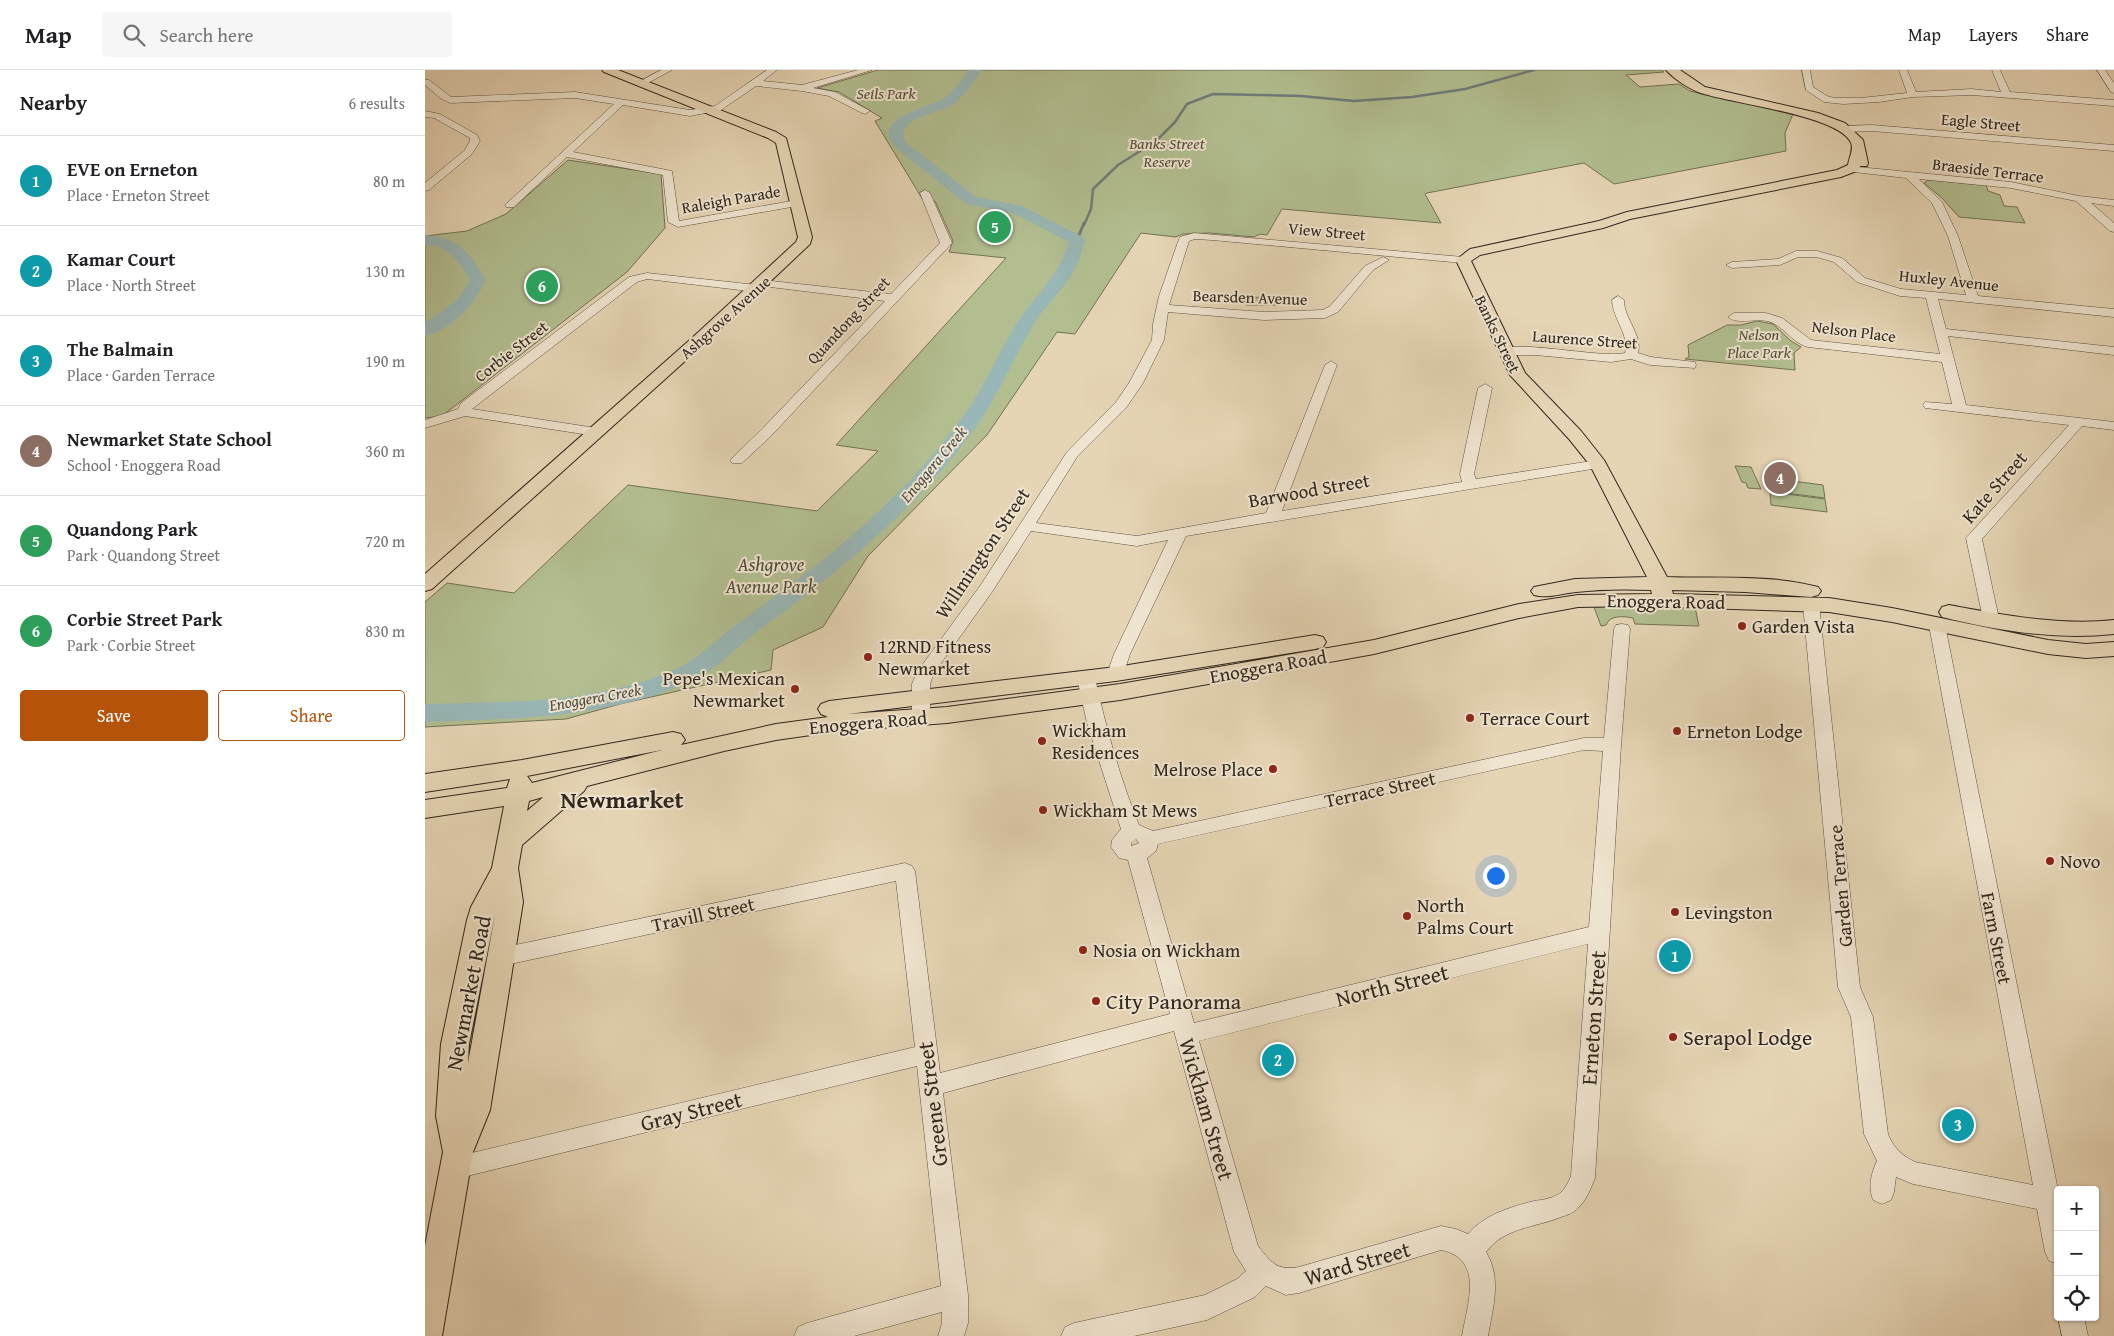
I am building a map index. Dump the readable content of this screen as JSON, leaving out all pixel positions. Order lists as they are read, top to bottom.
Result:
{
  "streets": {
    "main road": [
      "Ashgrove Avenue",
      "Banks Street",
      "Enoggera Road",
      "Newmarket Road"
    ],
    "street": [
      "Eagle Street",
      "Braeside Terrace",
      "Raleigh Parade",
      "View Street",
      "Huxley Avenue",
      "Bearsden Avenue",
      "Quandong Street",
      "Nelson Place",
      "Laurence Street",
      "Corbie Street",
      "Kate Street",
      "Barwood Street",
      "Willmington Street",
      "Terrace Street",
      "Garden Terrace",
      "Travill Street",
      "Farm Street",
      "North Street",
      "Erneton Street",
      "Greene Street",
      "Wickham Street",
      "Gray Street",
      "Ward Street"
    ]
  },
  "crossings": [
    ["Raleigh Parade", "Ashgrove Avenue"],
    ["View Street", "Bearsden Avenue"],
    ["View Street", "Banks Street"],
    ["View Street", "Willmington Street"],
    ["Bearsden Avenue", "Willmington Street"],
    ["Ashgrove Avenue", "Corbie Street"],
    ["Banks Street", "Laurence Street"],
    ["Banks Street", "Barwood Street"],
    ["Banks Street", "Enoggera Road"],
    ["Kate Street", "Enoggera Road"],
    ["Barwood Street", "Willmington Street"],
    ["Willmington Street", "Enoggera Road"],
    ["Enoggera Road", "Garden Terrace"],
    ["Enoggera Road", "Farm Street"],
    ["Enoggera Road", "Newmarket Road"],
    ["Enoggera Road", "Wickham Street"],
    ["Terrace Street", "Erneton Street"],
    ["Terrace Street", "Wickham Street"],
    ["Garden Terrace", "Farm Street"],
    ["Travill Street", "Newmarket Road"],
    ["Travill Street", "Greene Street"],
    ["North Street", "Erneton Street"],
    ["North Street", "Greene Street"],
    ["North Street", "Wickham Street"],
    ["Newmarket Road", "Gray Street"],
    ["Erneton Street", "Ward Street"],
    ["Greene Street", "Gray Street"],
    ["Wickham Street", "Ward Street"]
  ],
  "districts": ["Newmarket"],
  "water": ["Enoggera Creek"],
  "parks": [
    "Seils Park",
    "Banks Street Reserve",
    "Nelson Place Park",
    "Ashgrove Avenue Park"
  ],
  "places": [
    "Garden Vista",
    "12RND Fitness Newmarket",
    "Pepe's Mexican Newmarket",
    "Terrace Court",
    "Erneton Lodge",
    "Wickham Residences",
    "Melrose Place",
    "Wickham St Mews",
    "Novo",
    "Levingston",
    "North Palms Court",
    "Nosia on Wickham",
    "City Panorama",
    "Serapol Lodge"
  ],
  "page": {
    "header": "Map",
    "search": "Search here",
    "nav": ["Map", "Layers", "Share"],
    "heading": ["Nearby", "6 results"],
    "list": [
      {
        "mark": "1",
        "name": "EVE on Erneton",
        "note": "Place · Erneton Street",
        "value": "80 m"
      },
      {
        "mark": "2",
        "name": "Kamar Court",
        "note": "Place · North Street",
        "value": "130 m"
      },
      {
        "mark": "3",
        "name": "The Balmain",
        "note": "Place · Garden Terrace",
        "value": "190 m"
      },
      {
        "mark": "4",
        "name": "Newmarket State School",
        "note": "School · Enoggera Road",
        "value": "360 m"
      },
      {
        "mark": "5",
        "name": "Quandong Park",
        "note": "Park · Quandong Street",
        "value": "720 m"
      },
      {
        "mark": "6",
        "name": "Corbie Street Park",
        "note": "Park · Corbie Street",
        "value": "830 m"
      }
    ],
    "pins": [
      "5",
      "6",
      "4",
      "1",
      "2",
      "3"
    ],
    "buttons": ["Save", "Share"],
    "map_buttons": ["+", "−"]
  }
}
